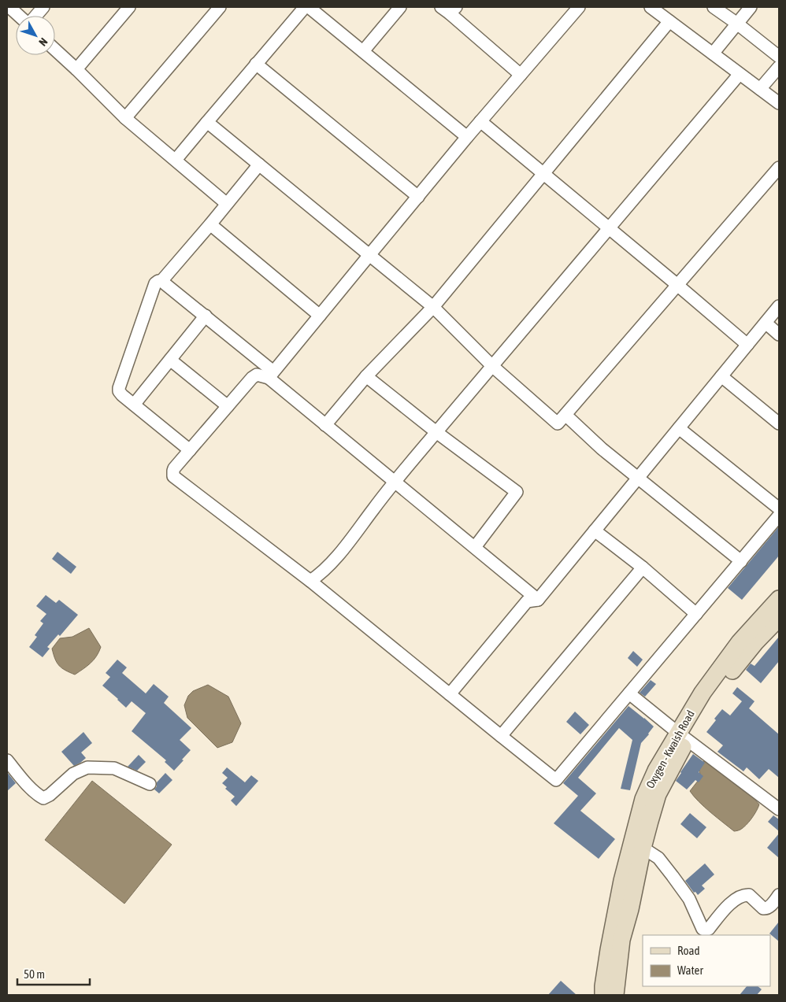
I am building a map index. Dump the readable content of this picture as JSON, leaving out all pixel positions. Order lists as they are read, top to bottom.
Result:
{
  "streets": {
    "main road": ["Oxygen - Kwaish Road"]
  },
  "legend": ["Road", "Water"],
  "scale_bar": "50 m",
  "north": "bottom right"
}
